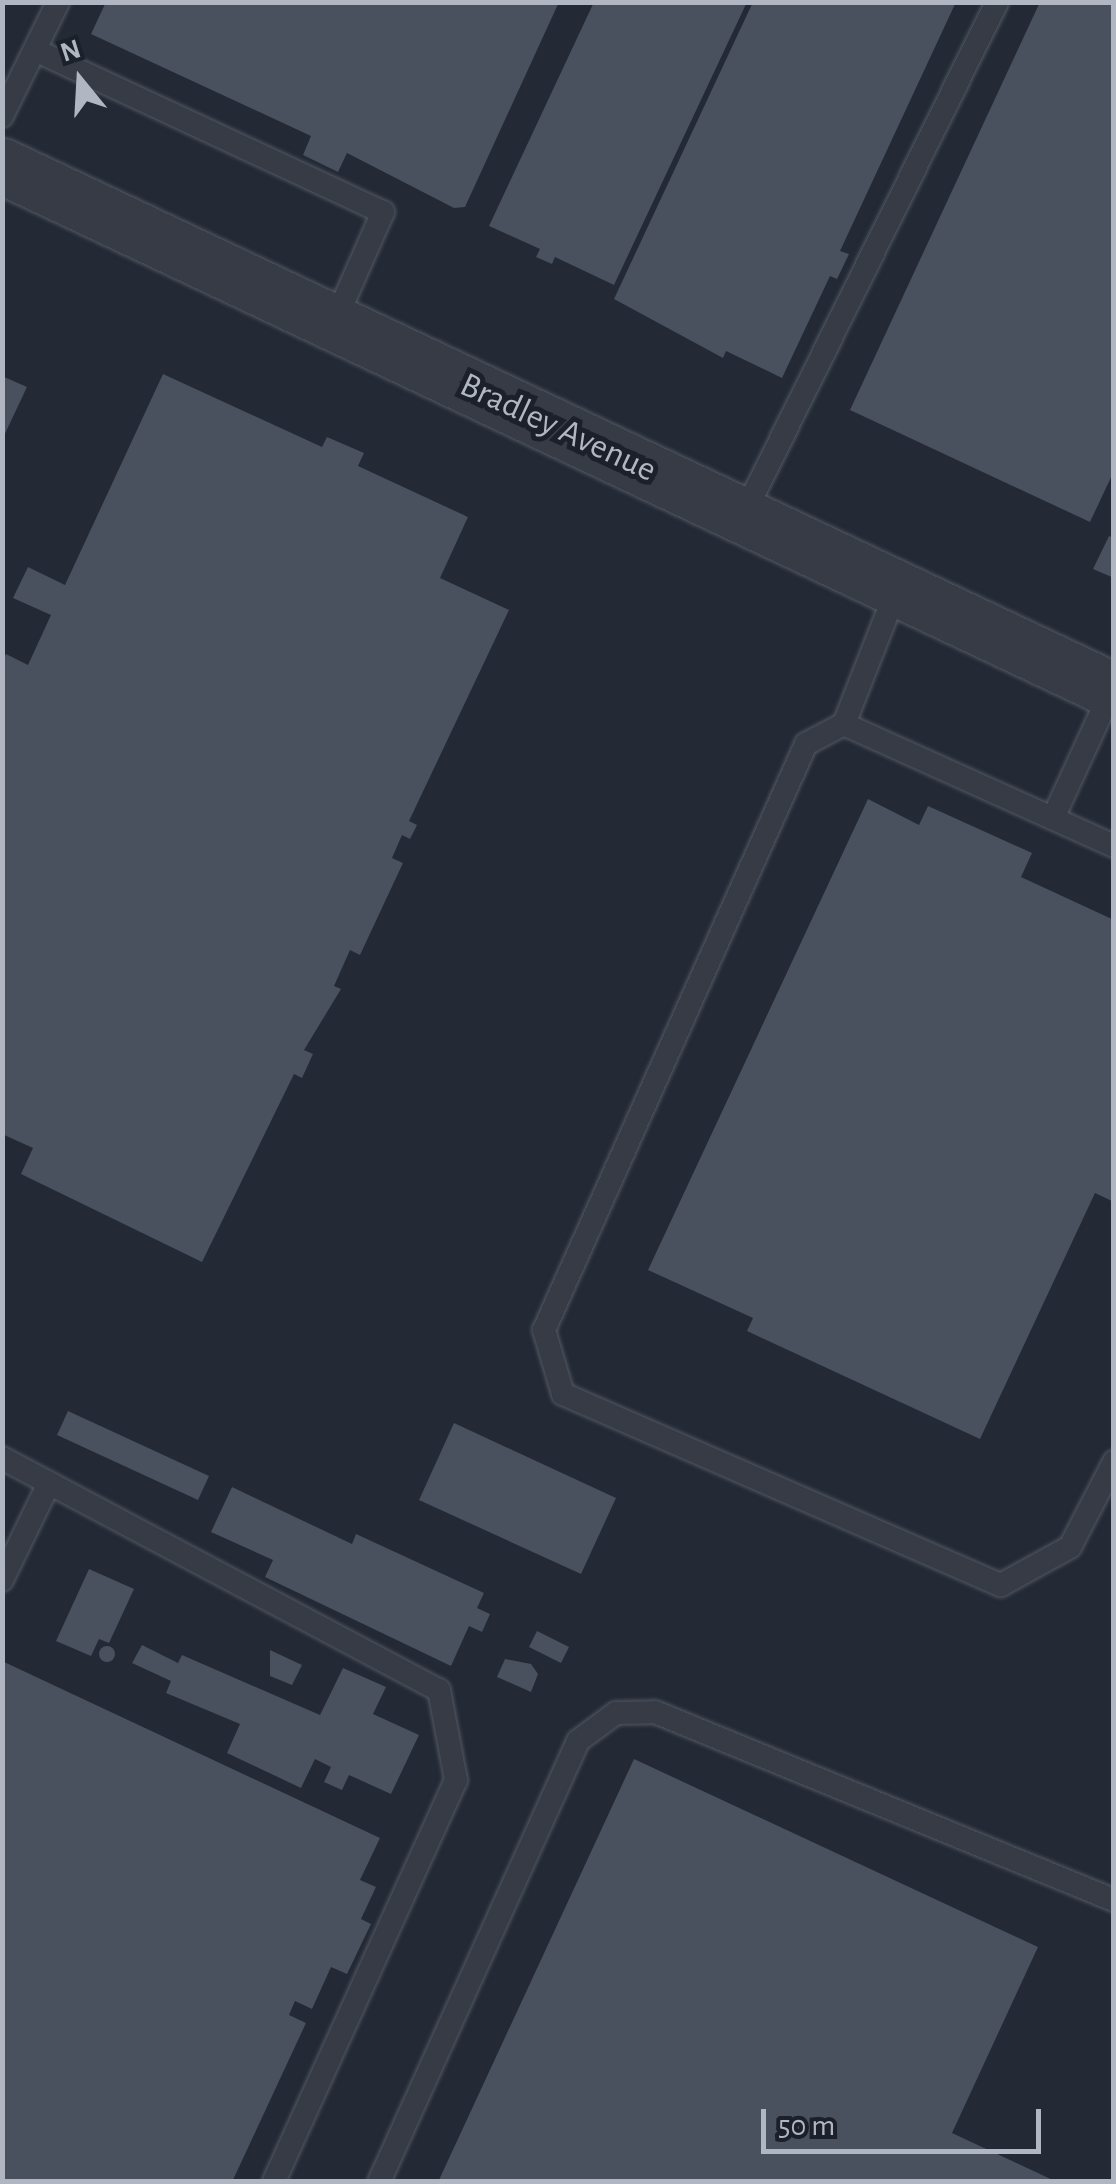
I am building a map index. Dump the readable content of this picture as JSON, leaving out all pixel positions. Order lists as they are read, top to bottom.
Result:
{
  "streets": {
    "street": ["Bradley Avenue"]
  },
  "scale_bar": "50 m",
  "north": "top"
}
